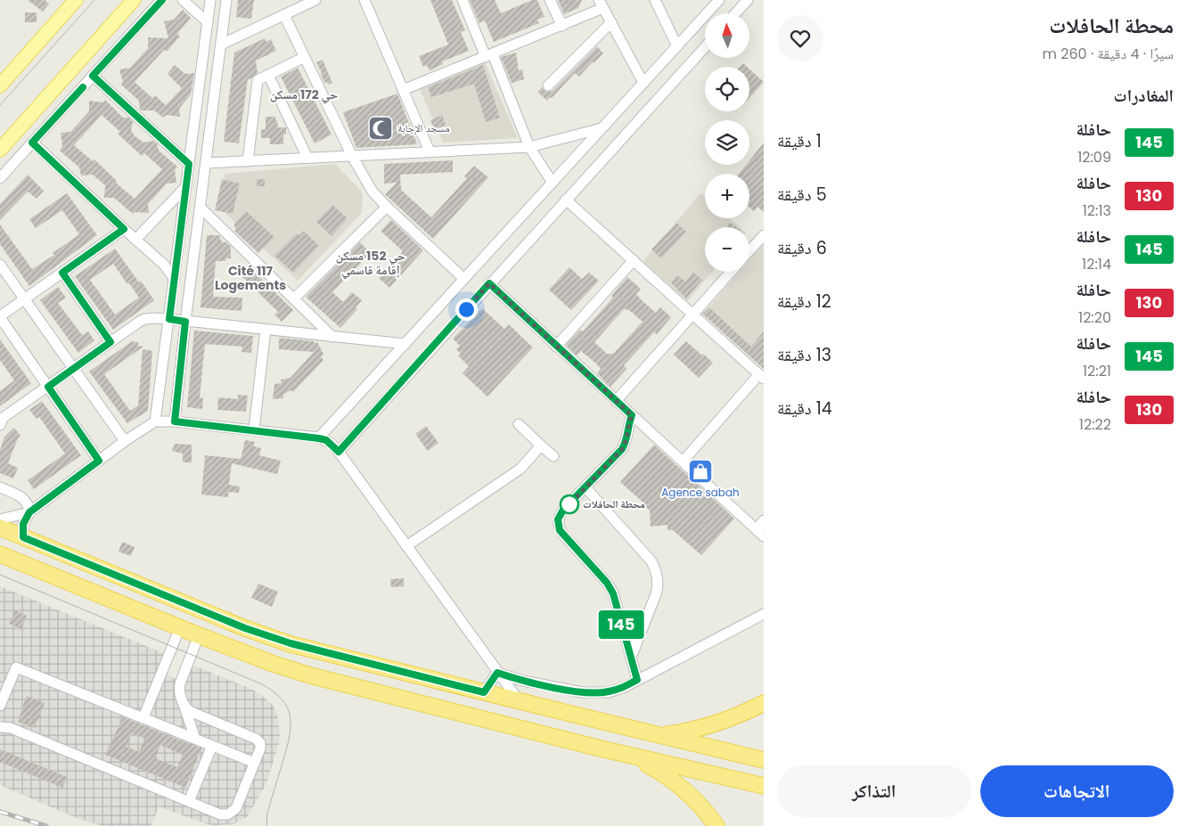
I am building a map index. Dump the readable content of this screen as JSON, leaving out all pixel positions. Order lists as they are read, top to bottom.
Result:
{
  "districts": ["حي 172 مسكن", "حي 152 مسكن إقامة قاسمي", "Cité 117 Logements"],
  "places": {
    "mosque": ["مسجد الإجابة"],
    "shop": ["Agence sabah"],
    "other": ["محطة الحافلات"]
  },
  "lines": ["bus line 145"],
  "north": "top",
  "page": {
    "heading": [
      ["محطة الحافلات", "سيرًا · 4 دقيقة · 260 m"],
      "المغادرات"
    ],
    "on_map": "145",
    "map_buttons": ["+", "−"],
    "list": [
      {
        "mark": "145",
        "name": "حافلة",
        "note": "12:09",
        "value": "1 دقيقة"
      },
      {
        "mark": "130",
        "name": "حافلة",
        "note": "12:13",
        "value": "5 دقيقة"
      },
      {
        "mark": "145",
        "name": "حافلة",
        "note": "12:14",
        "value": "6 دقيقة"
      },
      {
        "mark": "130",
        "name": "حافلة",
        "note": "12:20",
        "value": "12 دقيقة"
      },
      {
        "mark": "145",
        "name": "حافلة",
        "note": "12:21",
        "value": "13 دقيقة"
      },
      {
        "mark": "130",
        "name": "حافلة",
        "note": "12:22",
        "value": "14 دقيقة"
      }
    ],
    "buttons": ["الاتجاهات", "التذاكر"]
  }
}
